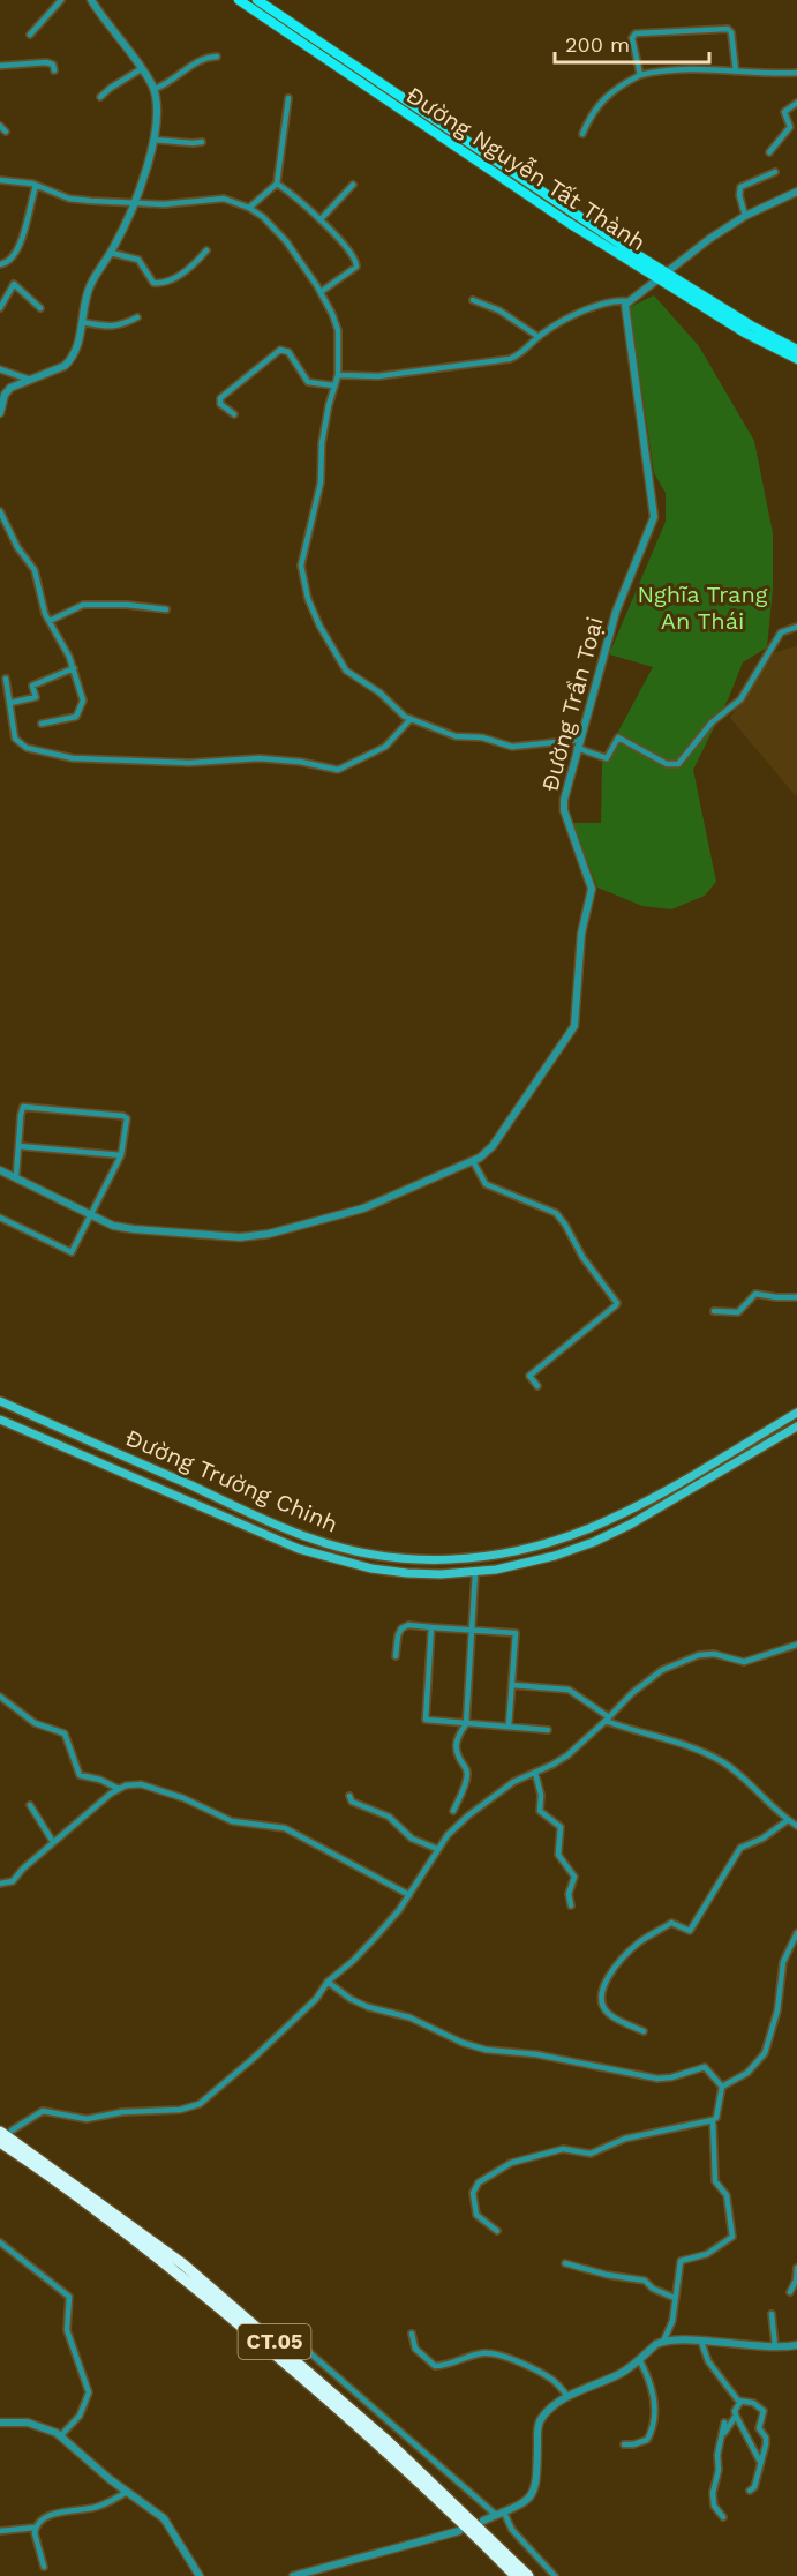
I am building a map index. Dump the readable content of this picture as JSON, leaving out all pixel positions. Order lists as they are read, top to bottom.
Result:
{
  "streets": {
    "highway": ["CT.05"],
    "main road": ["Đường Nguyễn Tất Thành", "Đường Trường Chinh"],
    "street": ["Đường Trần Toại"]
  },
  "parks": ["Nghĩa Trang An Thái"],
  "scale_bar": "200 m"
}
